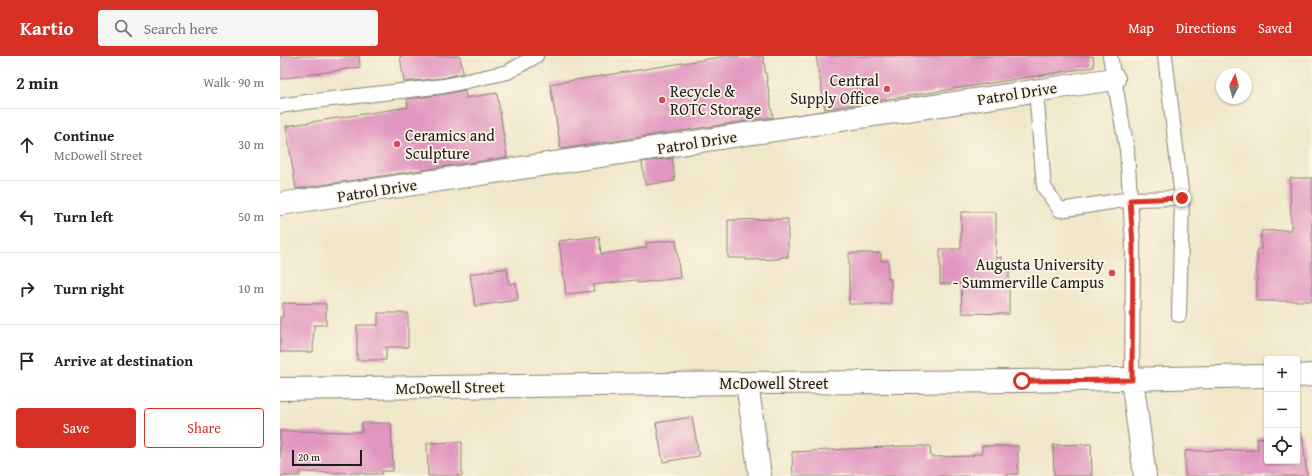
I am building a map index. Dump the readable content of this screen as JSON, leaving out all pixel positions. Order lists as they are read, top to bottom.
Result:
{
  "streets": {
    "street": ["Patrol Drive", "McDowell Street"]
  },
  "places": [
    "Central Supply Office",
    "Recycle & ROTC Storage",
    "Ceramics and Sculpture",
    "Augusta University - Summerville Campus"
  ],
  "scale_bar": "20 m",
  "north": "top",
  "page": {
    "header": "Kartio",
    "search": "Search here",
    "nav": ["Map", "Directions", "Saved"],
    "heading": ["2 min", "Walk · 90 m"],
    "list": [
      ["Continue", "McDowell Street", "30 m"],
      ["Turn left", "50 m"],
      ["Turn right", "10 m"],
      "Arrive at destination"
    ],
    "map_buttons": ["+", "−"],
    "buttons": ["Save", "Share"],
    "scale": "20 m"
  }
}
